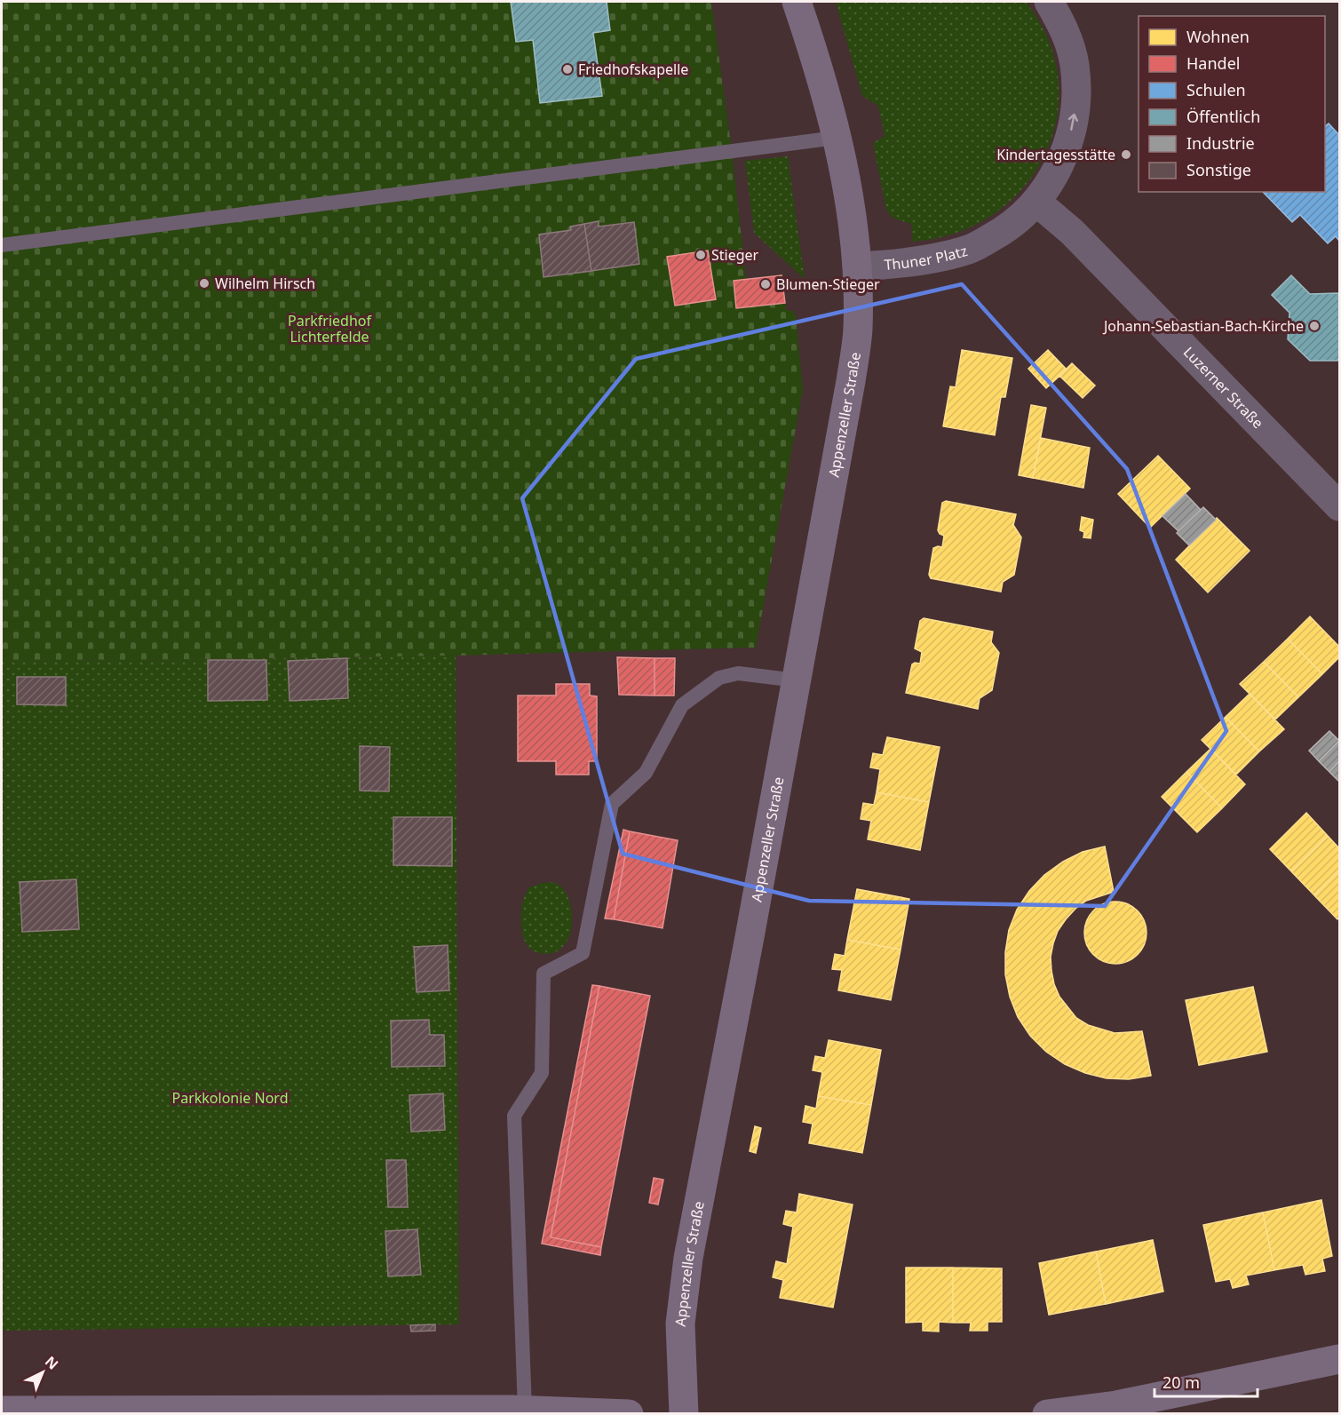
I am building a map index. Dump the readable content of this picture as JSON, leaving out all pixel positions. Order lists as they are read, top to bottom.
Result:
{
  "streets": {
    "street": ["Thuner Platz", "Luzerner Straße", "Appenzeller Straße"]
  },
  "crossings": [
    ["Thuner Platz", "Luzerner Straße"],
    ["Thuner Platz", "Appenzeller Straße"]
  ],
  "one_way": ["Thuner Platz"],
  "parks": ["Parkfriedhof Lichterfelde", "Parkkolonie Nord"],
  "places": [
    "Friedhofskapelle",
    "Kindertagesstätte",
    "Stieger",
    "Wilhelm Hirsch",
    "Blumen-Stieger",
    "Johann-Sebastian-Bach-Kirche"
  ],
  "legend": [
    "Wohnen",
    "Handel",
    "Schulen",
    "Öffentlich",
    "Industrie",
    "Sonstige"
  ],
  "scale_bar": "20 m",
  "north": "top right"
}
